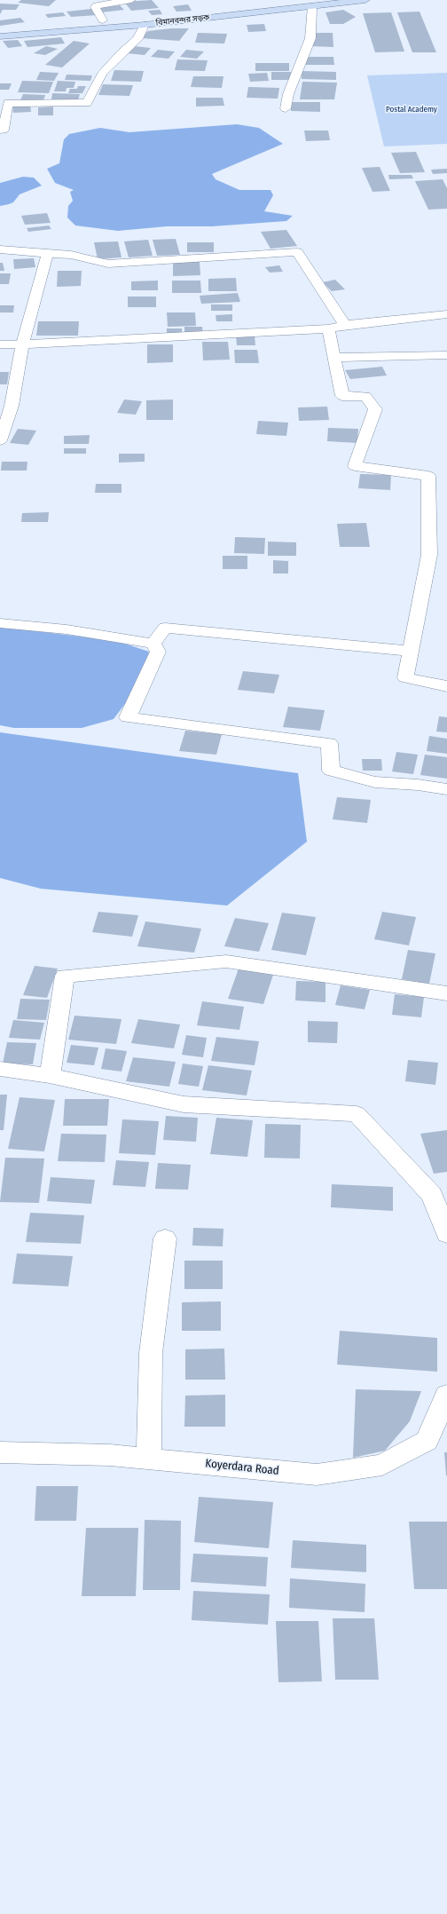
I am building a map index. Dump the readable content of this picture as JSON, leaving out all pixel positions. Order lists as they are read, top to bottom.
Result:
{
  "streets": {
    "main road": ["বিমানবন্দর সড়ক"],
    "street": ["Koyerdara Road"]
  },
  "parks": ["Postal Academy"]
}
